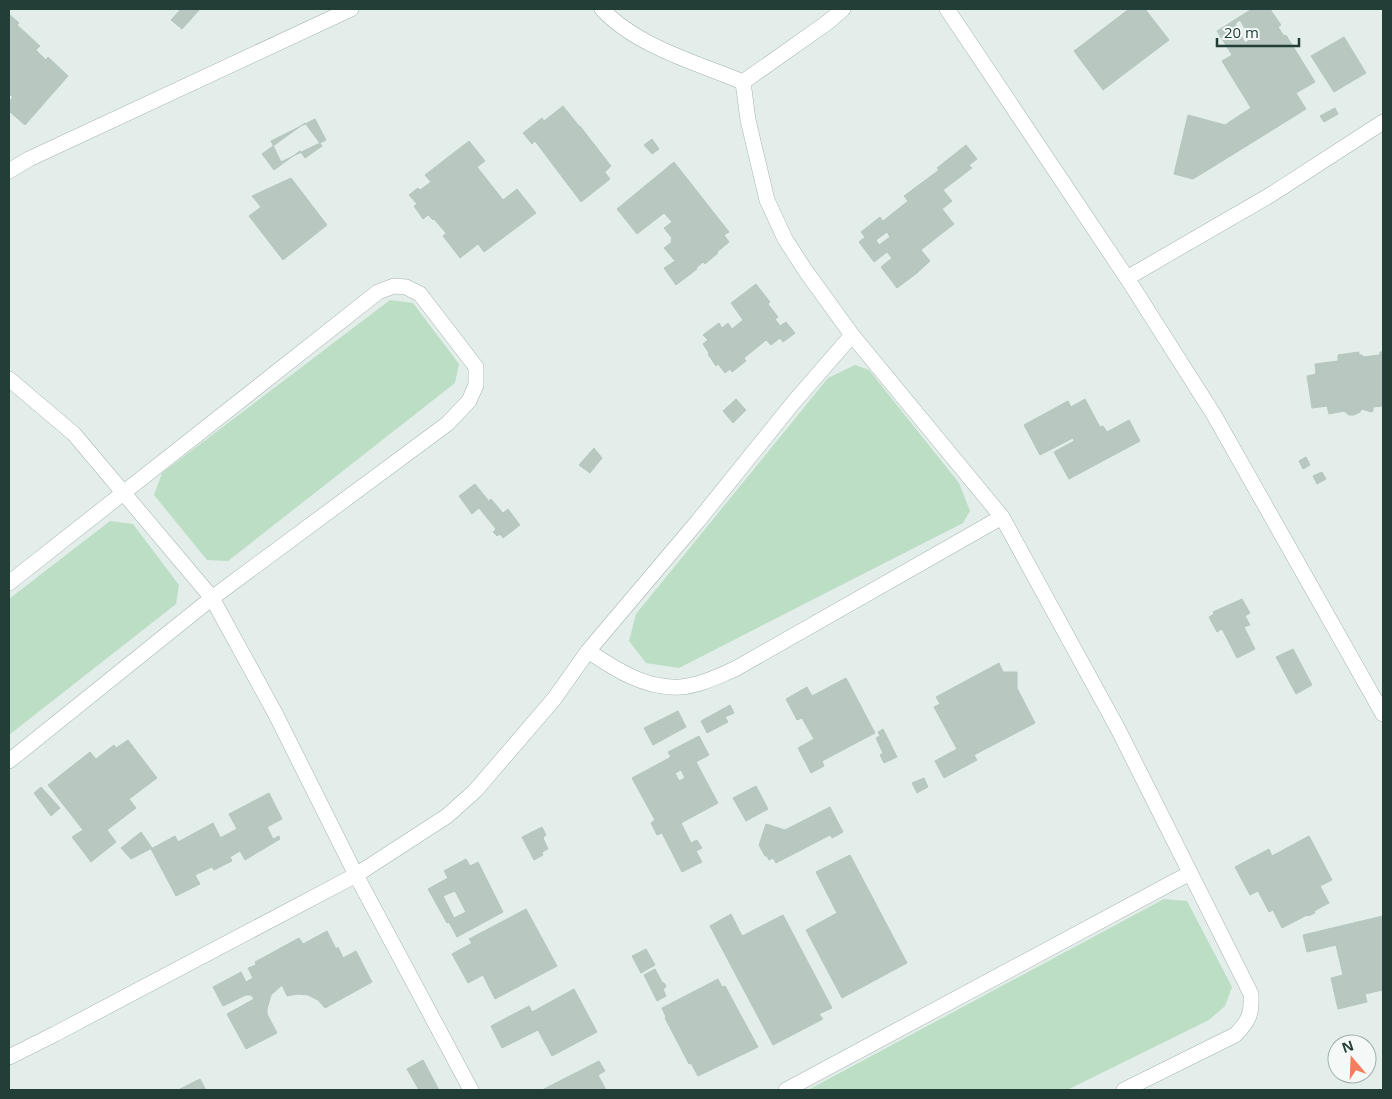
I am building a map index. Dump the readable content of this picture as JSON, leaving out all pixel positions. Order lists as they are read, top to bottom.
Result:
{
  "scale_bar": "20 m",
  "north": "top"
}
